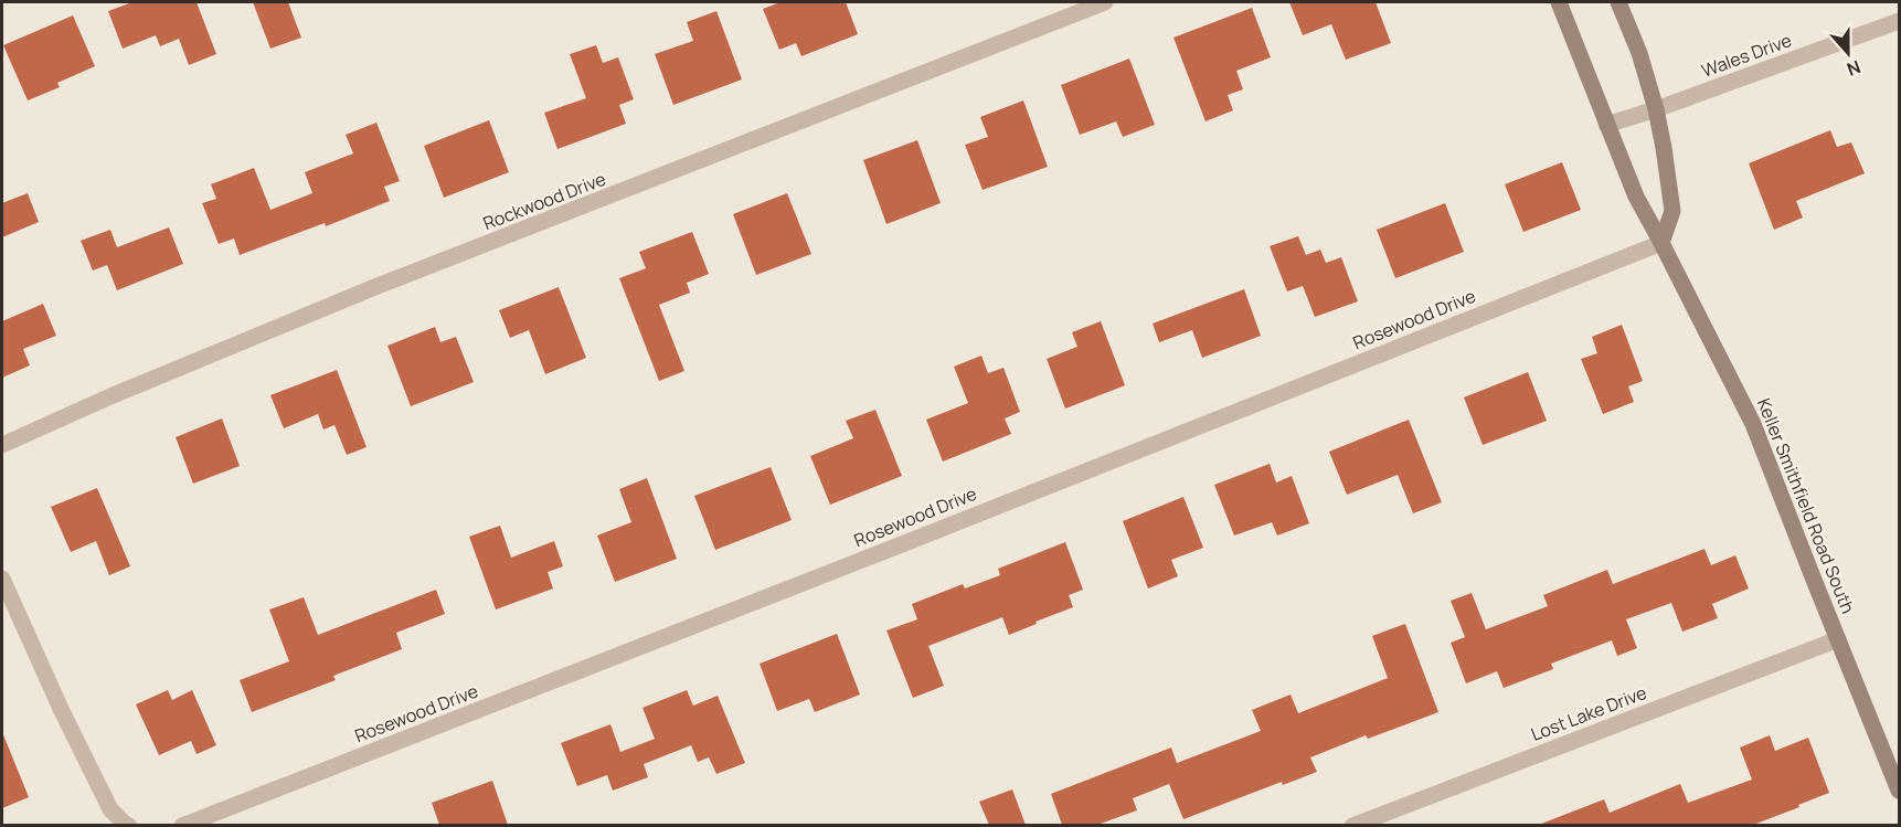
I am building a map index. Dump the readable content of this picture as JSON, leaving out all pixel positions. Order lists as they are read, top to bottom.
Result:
{
  "streets": {
    "main road": ["Keller Smithfield Road South"],
    "street": [
      "Wales Drive",
      "Rockwood Drive",
      "Rosewood Drive",
      "Lost Lake Drive"
    ]
  },
  "crossings": [
    ["Wales Drive", "Keller Smithfield Road South"],
    ["Rosewood Drive", "Keller Smithfield Road South"],
    ["Keller Smithfield Road South", "Lost Lake Drive"]
  ],
  "north": "bottom"
}
